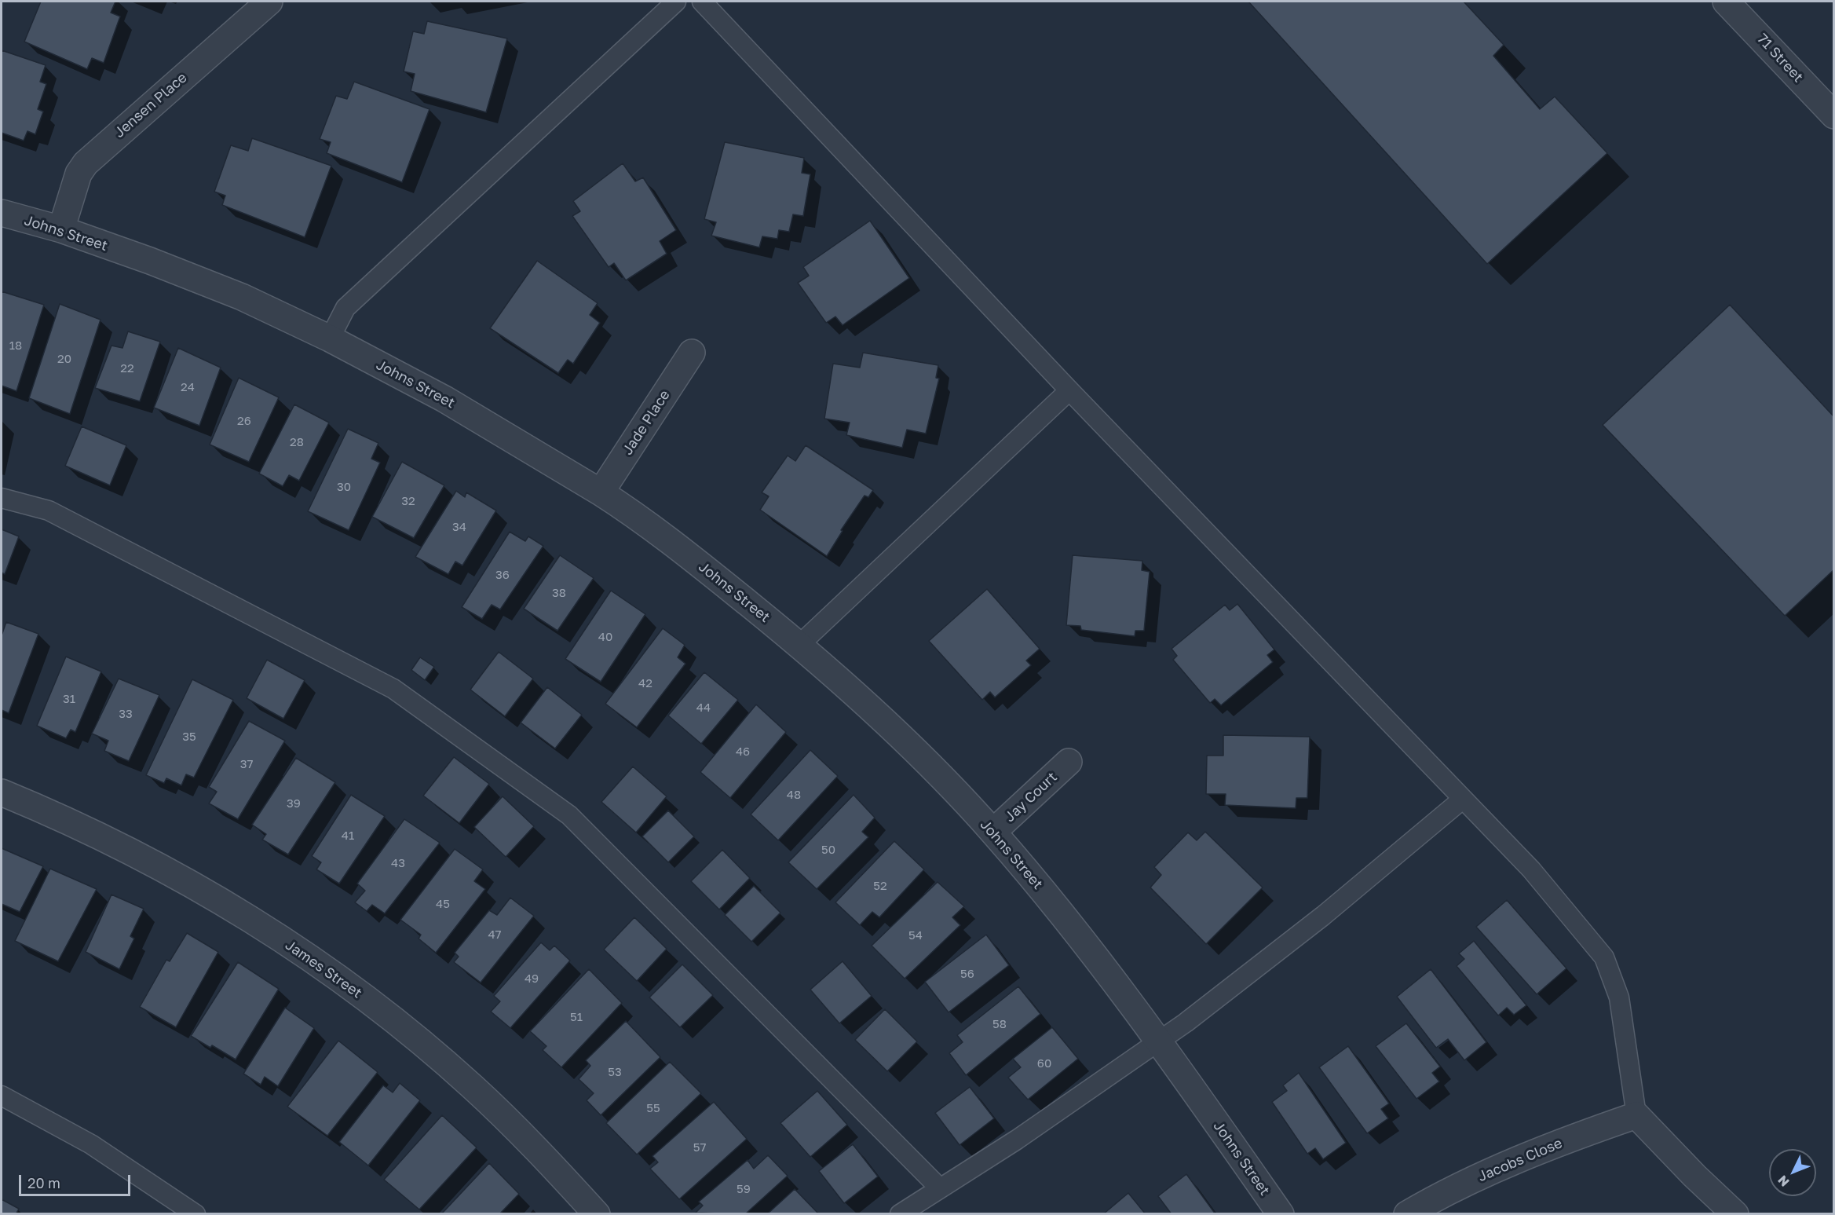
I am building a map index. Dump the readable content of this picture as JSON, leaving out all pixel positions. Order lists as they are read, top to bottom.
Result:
{
  "streets": {
    "street": [
      "71 Street",
      "Jensen Place",
      "Johns Street",
      "Jade Place",
      "Jay Court",
      "James Street",
      "Jacobs Close"
    ]
  },
  "crossings": [
    ["Jensen Place", "Johns Street"],
    ["Johns Street", "Jade Place"],
    ["Johns Street", "Jay Court"]
  ],
  "house_numbers": [
    "18",
    "20",
    "22",
    "24",
    "26",
    "28",
    "30",
    "32",
    "34",
    "36",
    "38",
    "40",
    "42",
    "31",
    "44",
    "33",
    "35",
    "46",
    "37",
    "48",
    "39",
    "41",
    "50",
    "43",
    "52",
    "45",
    "47",
    "54",
    "56",
    "49",
    "51",
    "58",
    "60",
    "53",
    "55",
    "57",
    "59"
  ],
  "scale_bar": "20 m",
  "north": "bottom left"
}
